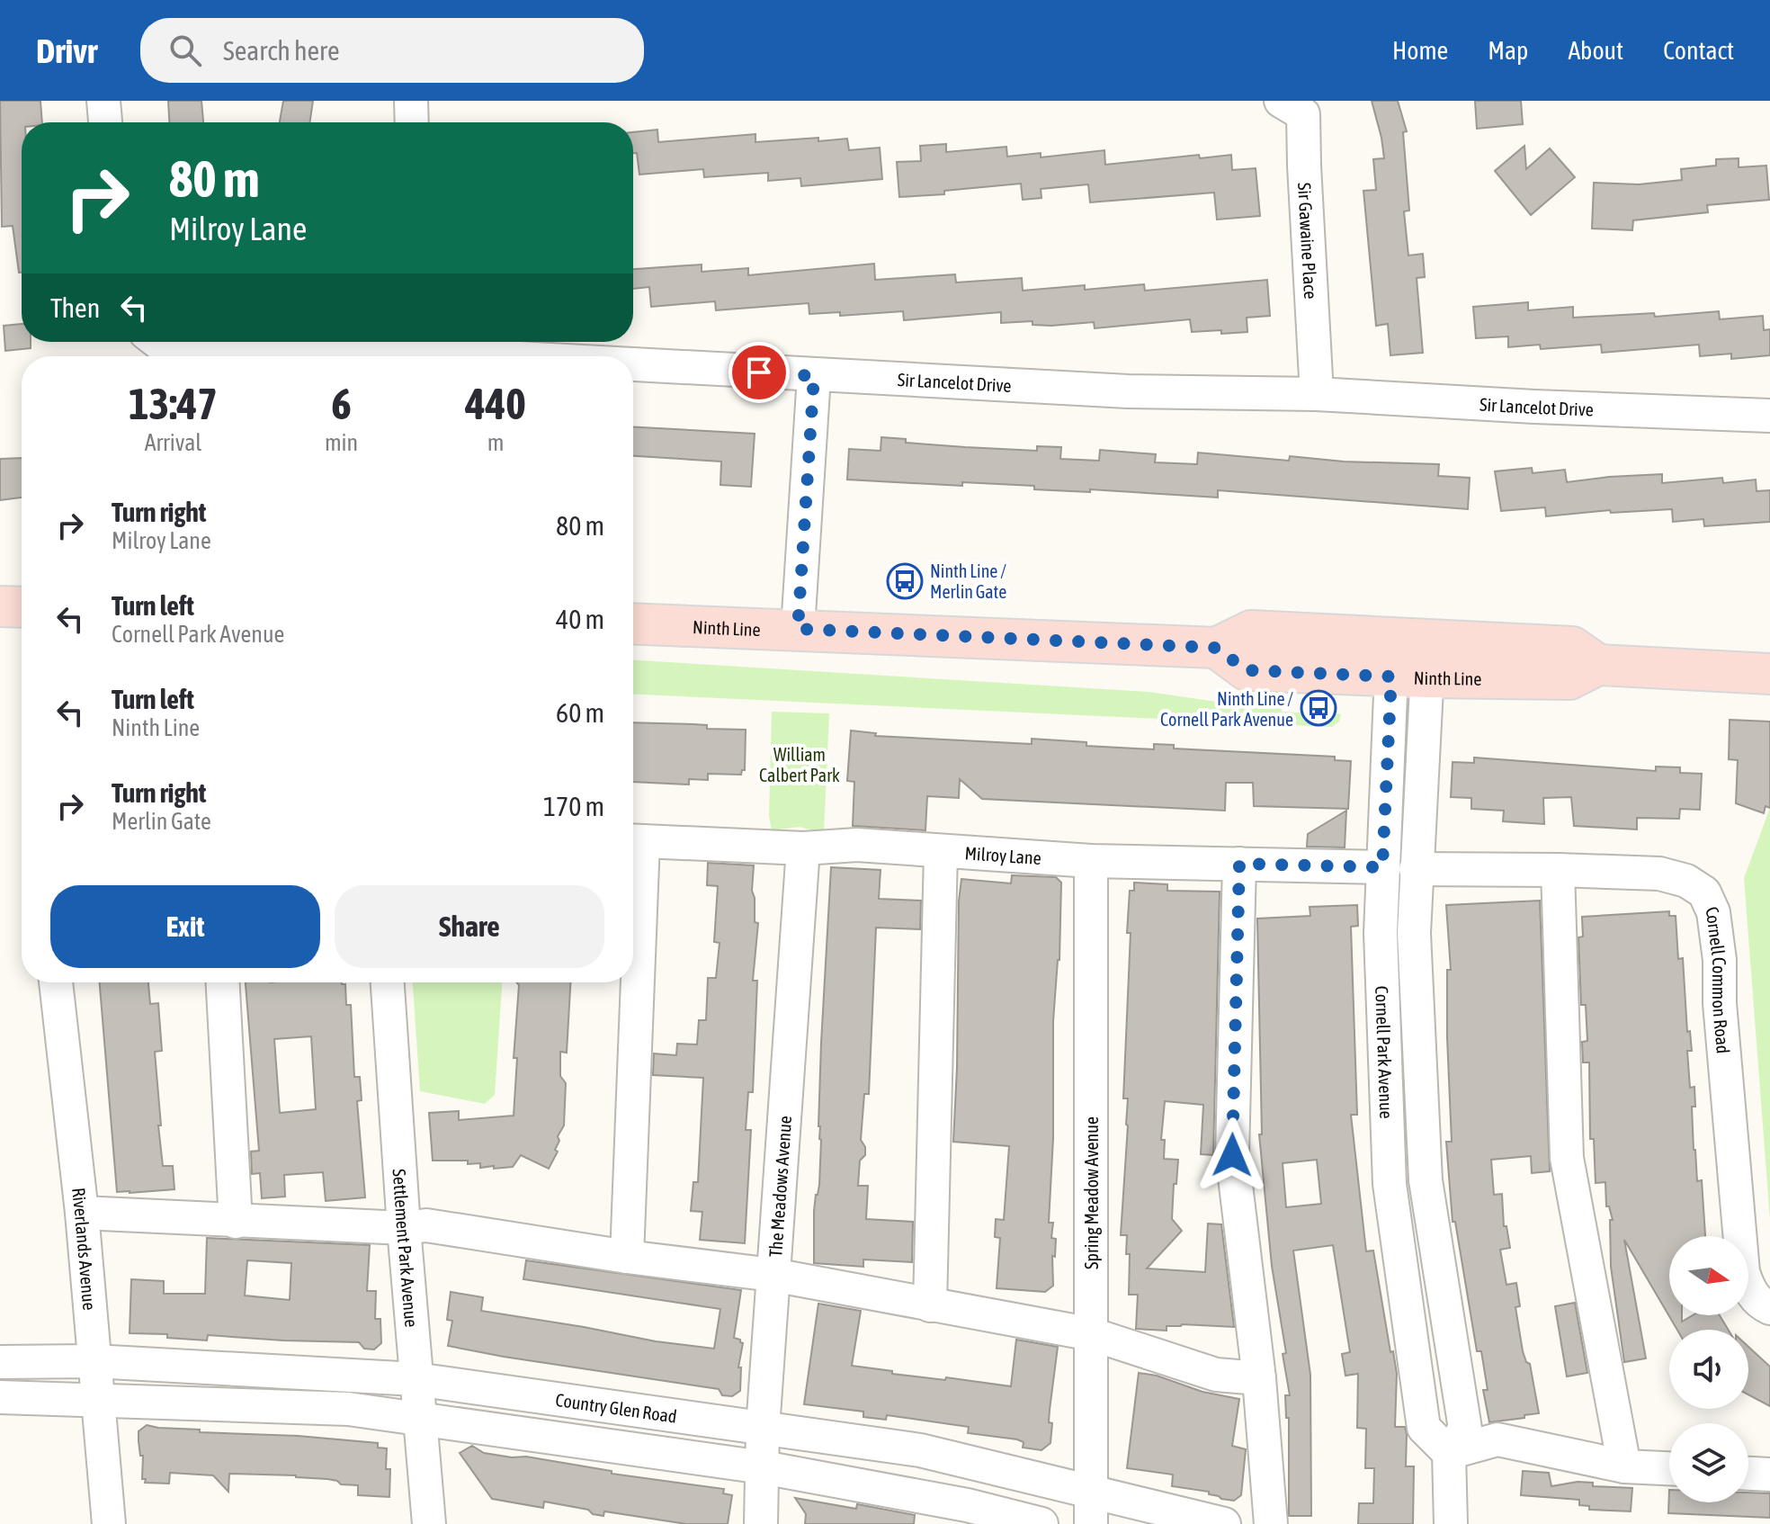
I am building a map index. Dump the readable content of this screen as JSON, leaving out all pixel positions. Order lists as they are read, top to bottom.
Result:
{
  "streets": {
    "main road": ["Ninth Line"],
    "street": [
      "Sir Gawaine Place",
      "Sir Lancelot Drive",
      "Milroy Lane",
      "Cornell Common Road",
      "Cornell Park Avenue",
      "The Meadows Avenue",
      "Spring Meadow Avenue",
      "Riverlands Avenue",
      "Settlement Park Avenue",
      "Country Glen Road"
    ]
  },
  "crossings": [
    ["Sir Gawaine Place", "Sir Lancelot Drive"],
    ["Ninth Line", "Cornell Park Avenue"],
    ["Milroy Lane", "Cornell Park Avenue"],
    ["Milroy Lane", "The Meadows Avenue"],
    ["Milroy Lane", "Spring Meadow Avenue"],
    ["Cornell Common Road", "Cornell Park Avenue"],
    ["The Meadows Avenue", "Country Glen Road"],
    ["Spring Meadow Avenue", "Country Glen Road"],
    ["Riverlands Avenue", "Country Glen Road"],
    ["Settlement Park Avenue", "Country Glen Road"]
  ],
  "parks": ["William Calbert Park"],
  "places": {
    "bus stop": ["Ninth Line / Merlin Gate", "Ninth Line / Cornell Park Avenue"]
  },
  "north": "right",
  "page": {
    "header": "Drivr",
    "search": "Search here",
    "nav": [
      "Home",
      "Map",
      "About",
      "Contact"
    ],
    "turn": ["80 m", "Milroy Lane"],
    "then": "Then",
    "eta": [
      "13:47",
      "Arrival",
      "6",
      "min",
      "440",
      "m"
    ],
    "list": [
      {
        "name": "Turn right",
        "note": "Milroy Lane",
        "value": "80 m"
      },
      {
        "name": "Turn left",
        "note": "Cornell Park Avenue",
        "value": "40 m"
      },
      {
        "name": "Turn left",
        "note": "Ninth Line",
        "value": "60 m"
      },
      {
        "name": "Turn right",
        "note": "Merlin Gate",
        "value": "170 m"
      }
    ],
    "buttons": ["Exit", "Share"]
  }
}
